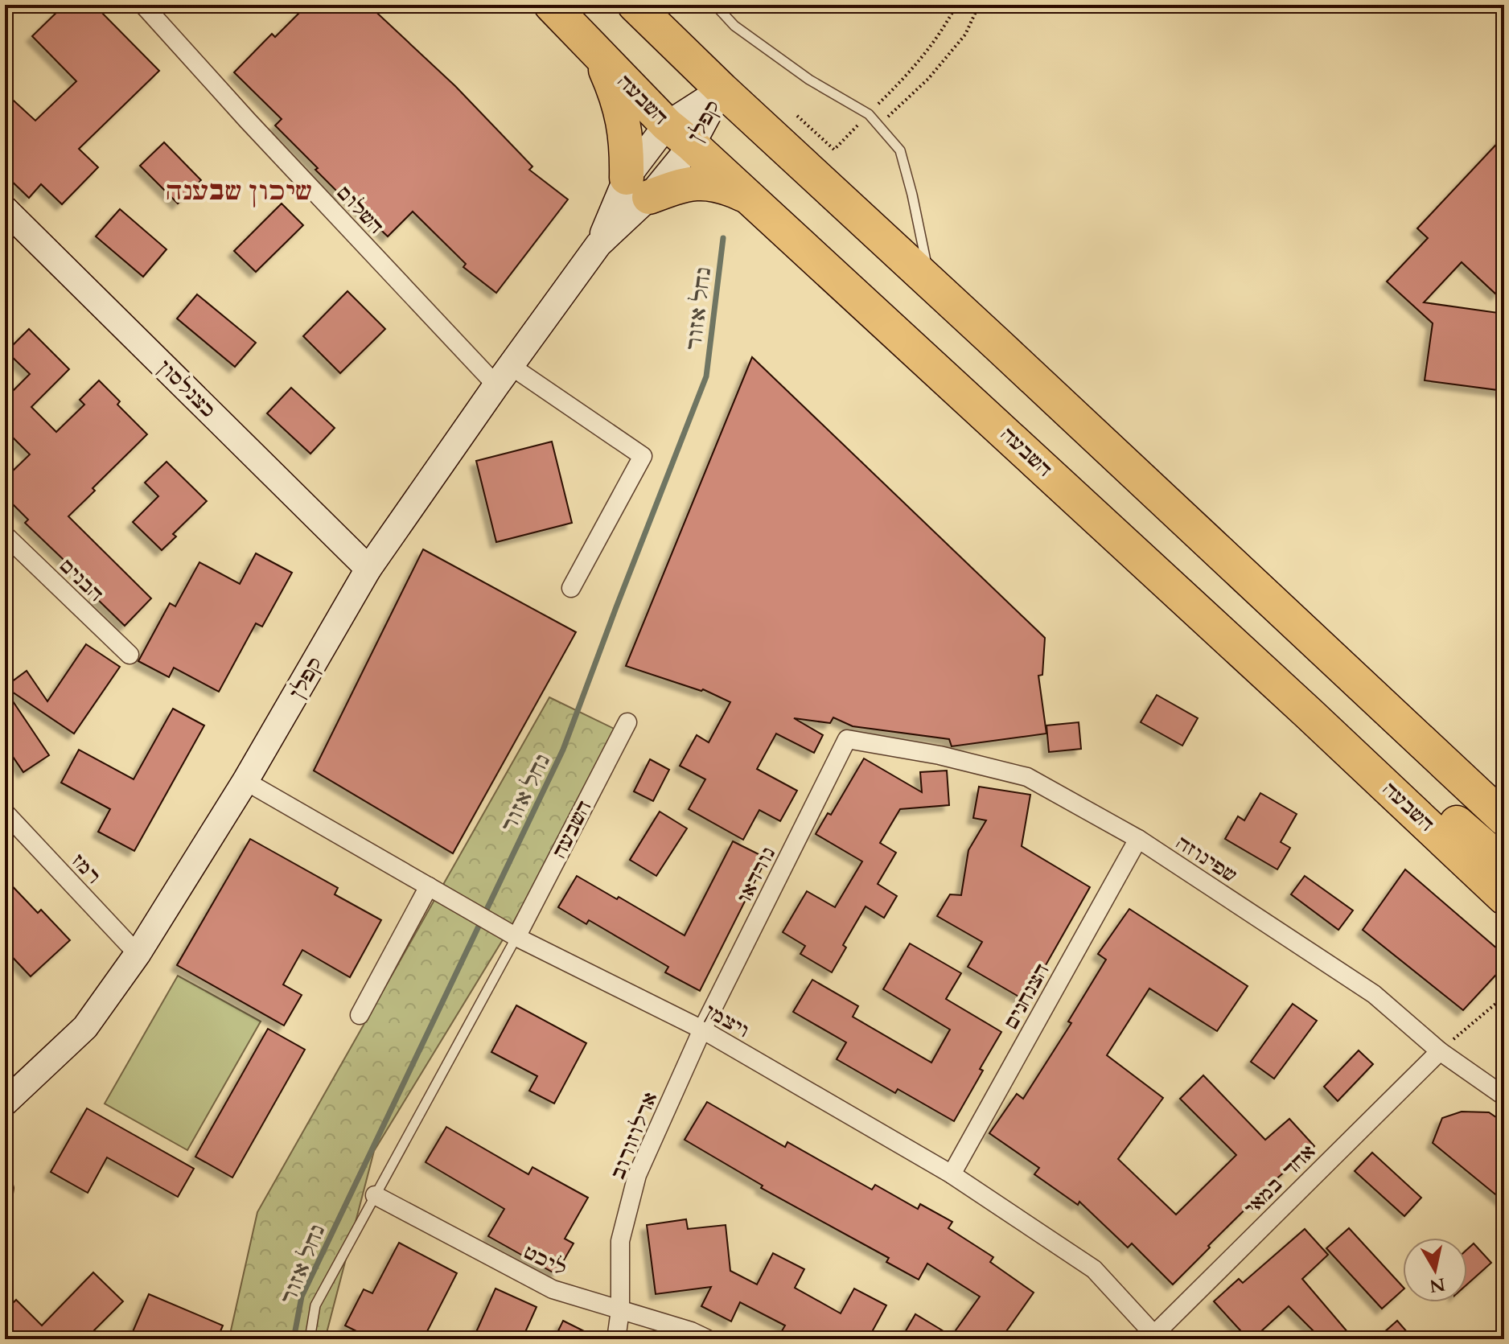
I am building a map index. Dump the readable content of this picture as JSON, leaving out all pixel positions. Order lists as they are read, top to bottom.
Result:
{
  "streets": {
    "highway": ["השבעה"],
    "street": [
      "קפלן",
      "השלום",
      "כצנלסון",
      "הבנים",
      "שפינוזה",
      "רמז",
      "נורדאו",
      "הצנחנים",
      "ויצמן",
      "ארלוזורוב",
      "אחד במאי",
      "ליכט"
    ]
  },
  "crossings": [
    ["השבעה", "קפלן"],
    ["השבעה", "ויצמן"],
    ["קפלן", "השלום"],
    ["קפלן", "כצנלסון"],
    ["קפלן", "רמז"],
    ["קפלן", "ויצמן"],
    ["שפינוזה", "נורדאו"],
    ["שפינוזה", "הצנחנים"],
    ["שפינוזה", "אחד במאי"],
    ["נורדאו", "ויצמן"],
    ["נורדאו", "ארלוזורוב"],
    ["הצנחנים", "ויצמן"],
    ["ויצמן", "ארלוזורוב"],
    ["ויצמן", "אחד במאי"],
    ["ארלוזורוב", "ליכט"]
  ],
  "districts": ["שיכון שבענה"],
  "water": ["נחל אזור"],
  "north": "bottom"
}
